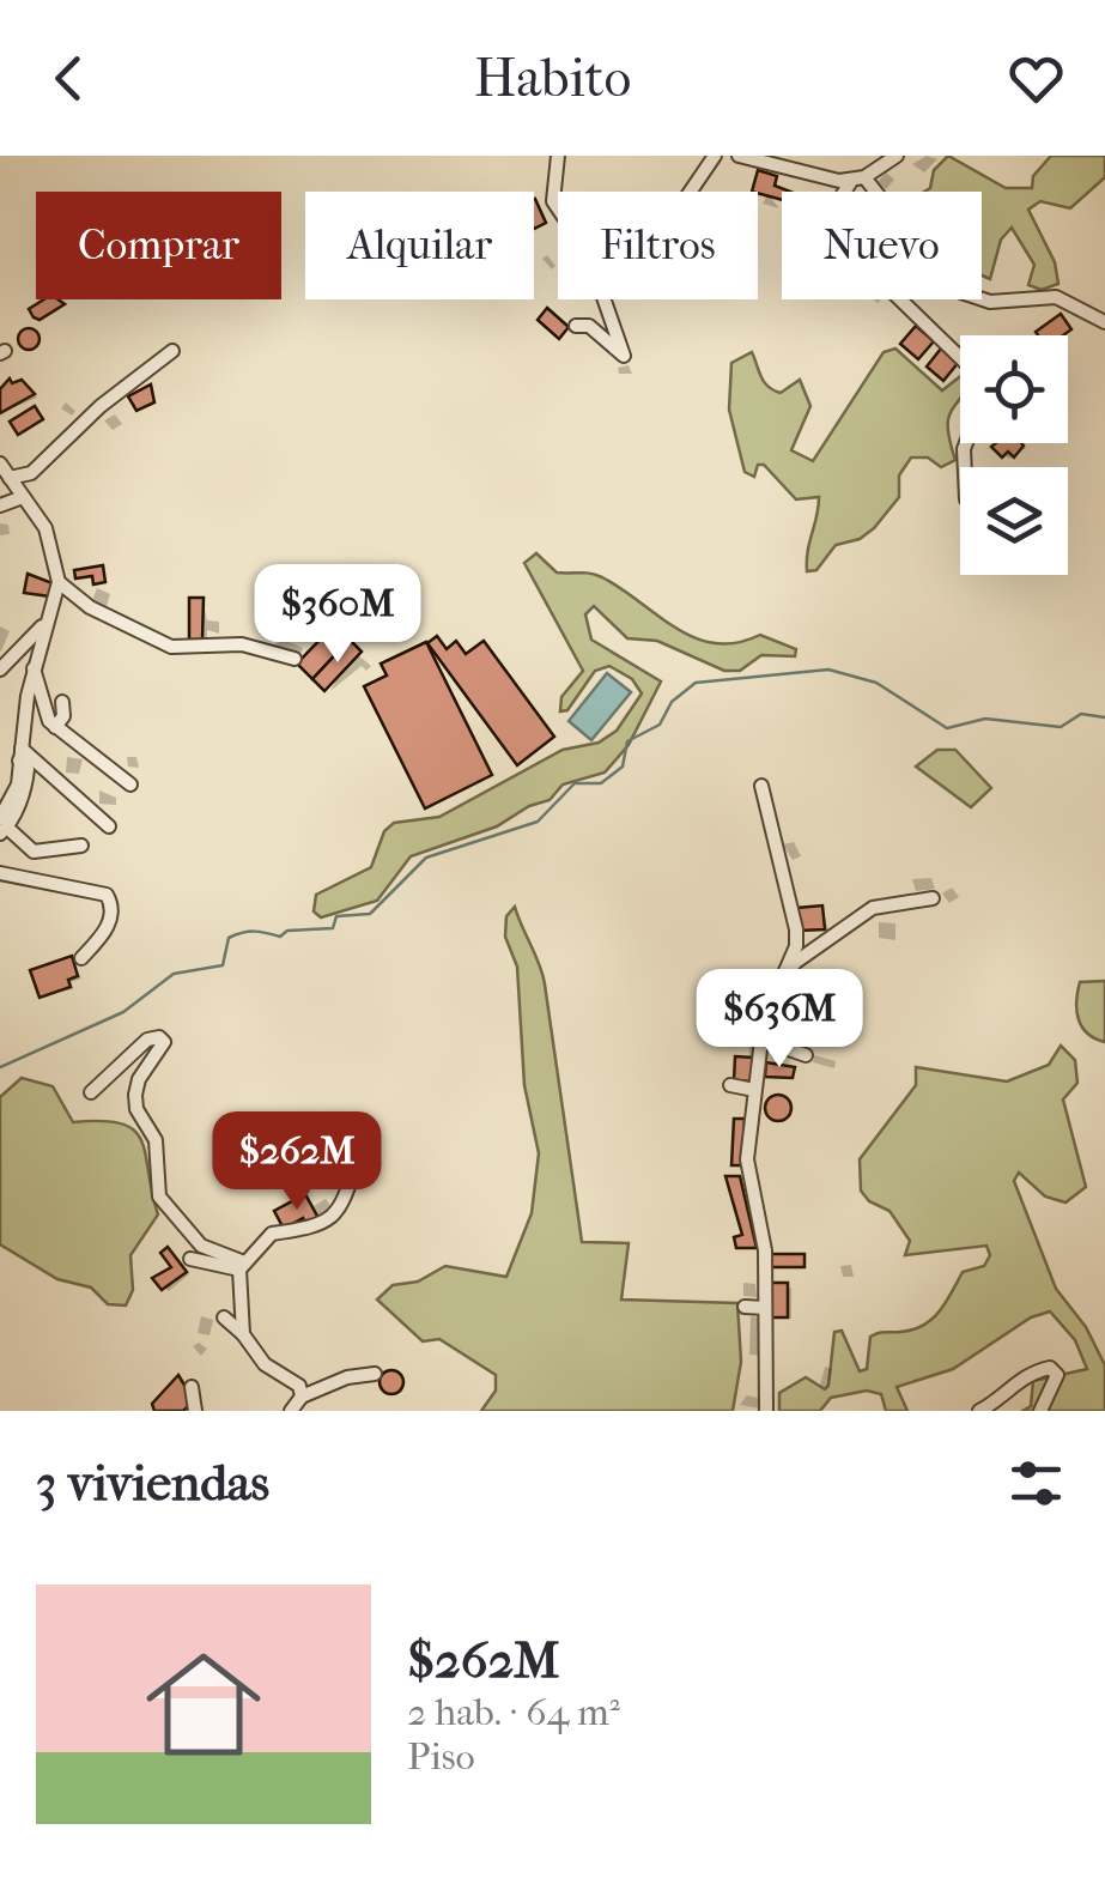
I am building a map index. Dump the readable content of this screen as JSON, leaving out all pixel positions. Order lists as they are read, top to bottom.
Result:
{
  "page": {
    "header": "Habito",
    "chip": [
      "Comprar",
      "Alquilar",
      "Filtros",
      "Nuevo"
    ],
    "price": ["$360M", "$636M", "$262M"],
    "heading": "3 viviendas",
    "list": [
      {
        "name": "$262M",
        "note": "2 hab. · 64 m² · Piso"
      }
    ]
  }
}
